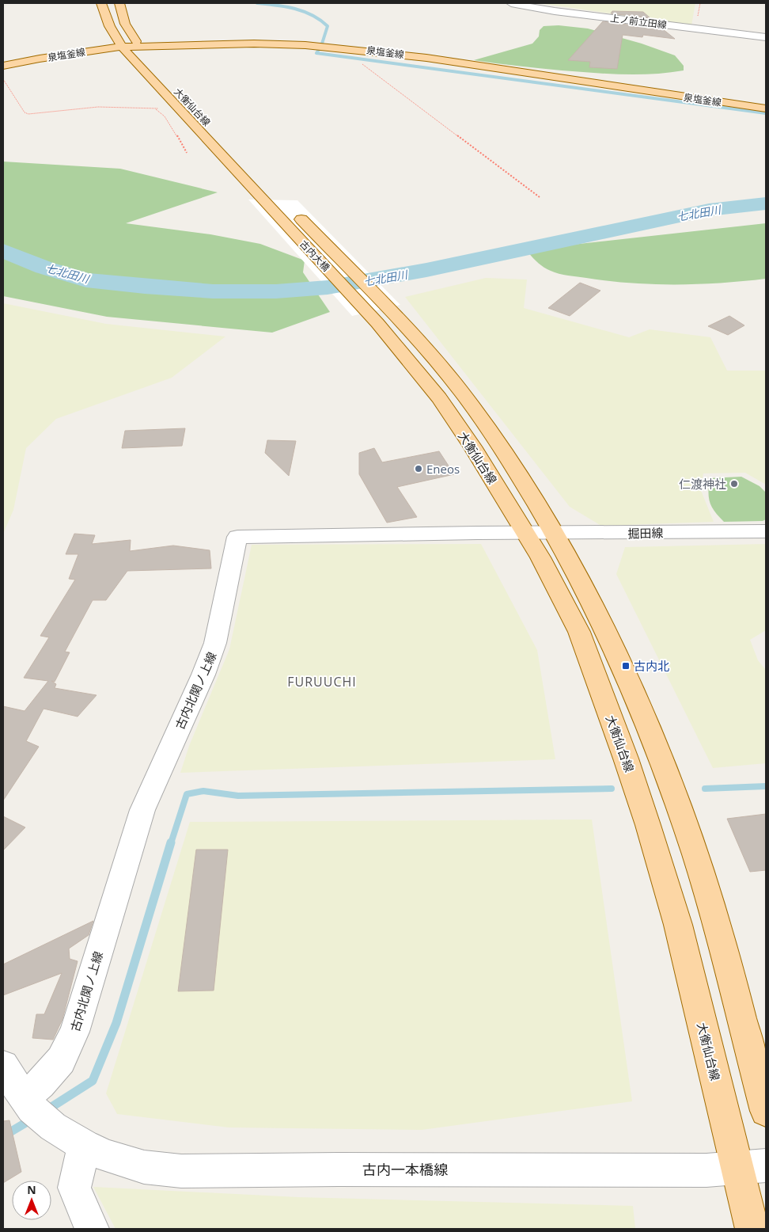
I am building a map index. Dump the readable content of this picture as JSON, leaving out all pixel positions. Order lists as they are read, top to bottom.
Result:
{
  "streets": {
    "main road": ["泉塩釜線", "大衡仙台線", "古内大橋"],
    "street": [
      "上ノ前立田線",
      "掘田線",
      "古内北関ノ上線",
      "古内一本橋線"
    ]
  },
  "crossings": [
    ["泉塩釜線", "大衡仙台線"],
    ["大衡仙台線", "古内大橋"],
    ["大衡仙台線", "掘田線"],
    ["大衡仙台線", "古内北関ノ上線"],
    ["大衡仙台線", "古内一本橋線"],
    ["掘田線", "古内北関ノ上線"],
    ["古内北関ノ上線", "古内一本橋線"]
  ],
  "districts": ["FURUUCHI"],
  "water": ["七北田川"],
  "places": {
    "other": ["Eneos", "仁渡神社"],
    "transit": ["古内北"]
  },
  "north": "top"
}
